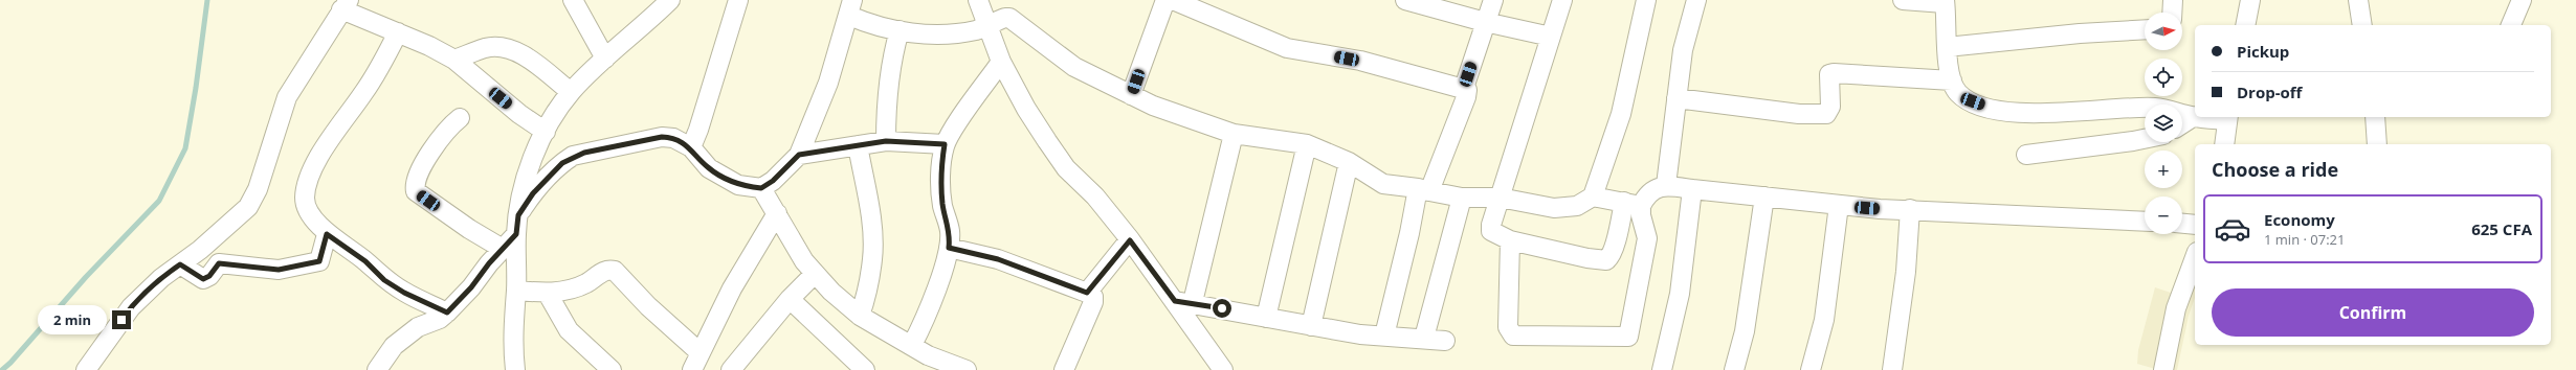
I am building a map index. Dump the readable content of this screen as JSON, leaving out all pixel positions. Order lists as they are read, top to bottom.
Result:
{
  "north": "right",
  "page": {
    "map_buttons": ["+", "−"],
    "banner": ["Pickup", "Drop-off"],
    "heading": "Choose a ride",
    "list": [
      {
        "name": "Economy",
        "note": "1 min · 07:21",
        "value": "625 CFA"
      }
    ],
    "buttons": "Confirm",
    "bubble": "2 min"
  }
}
